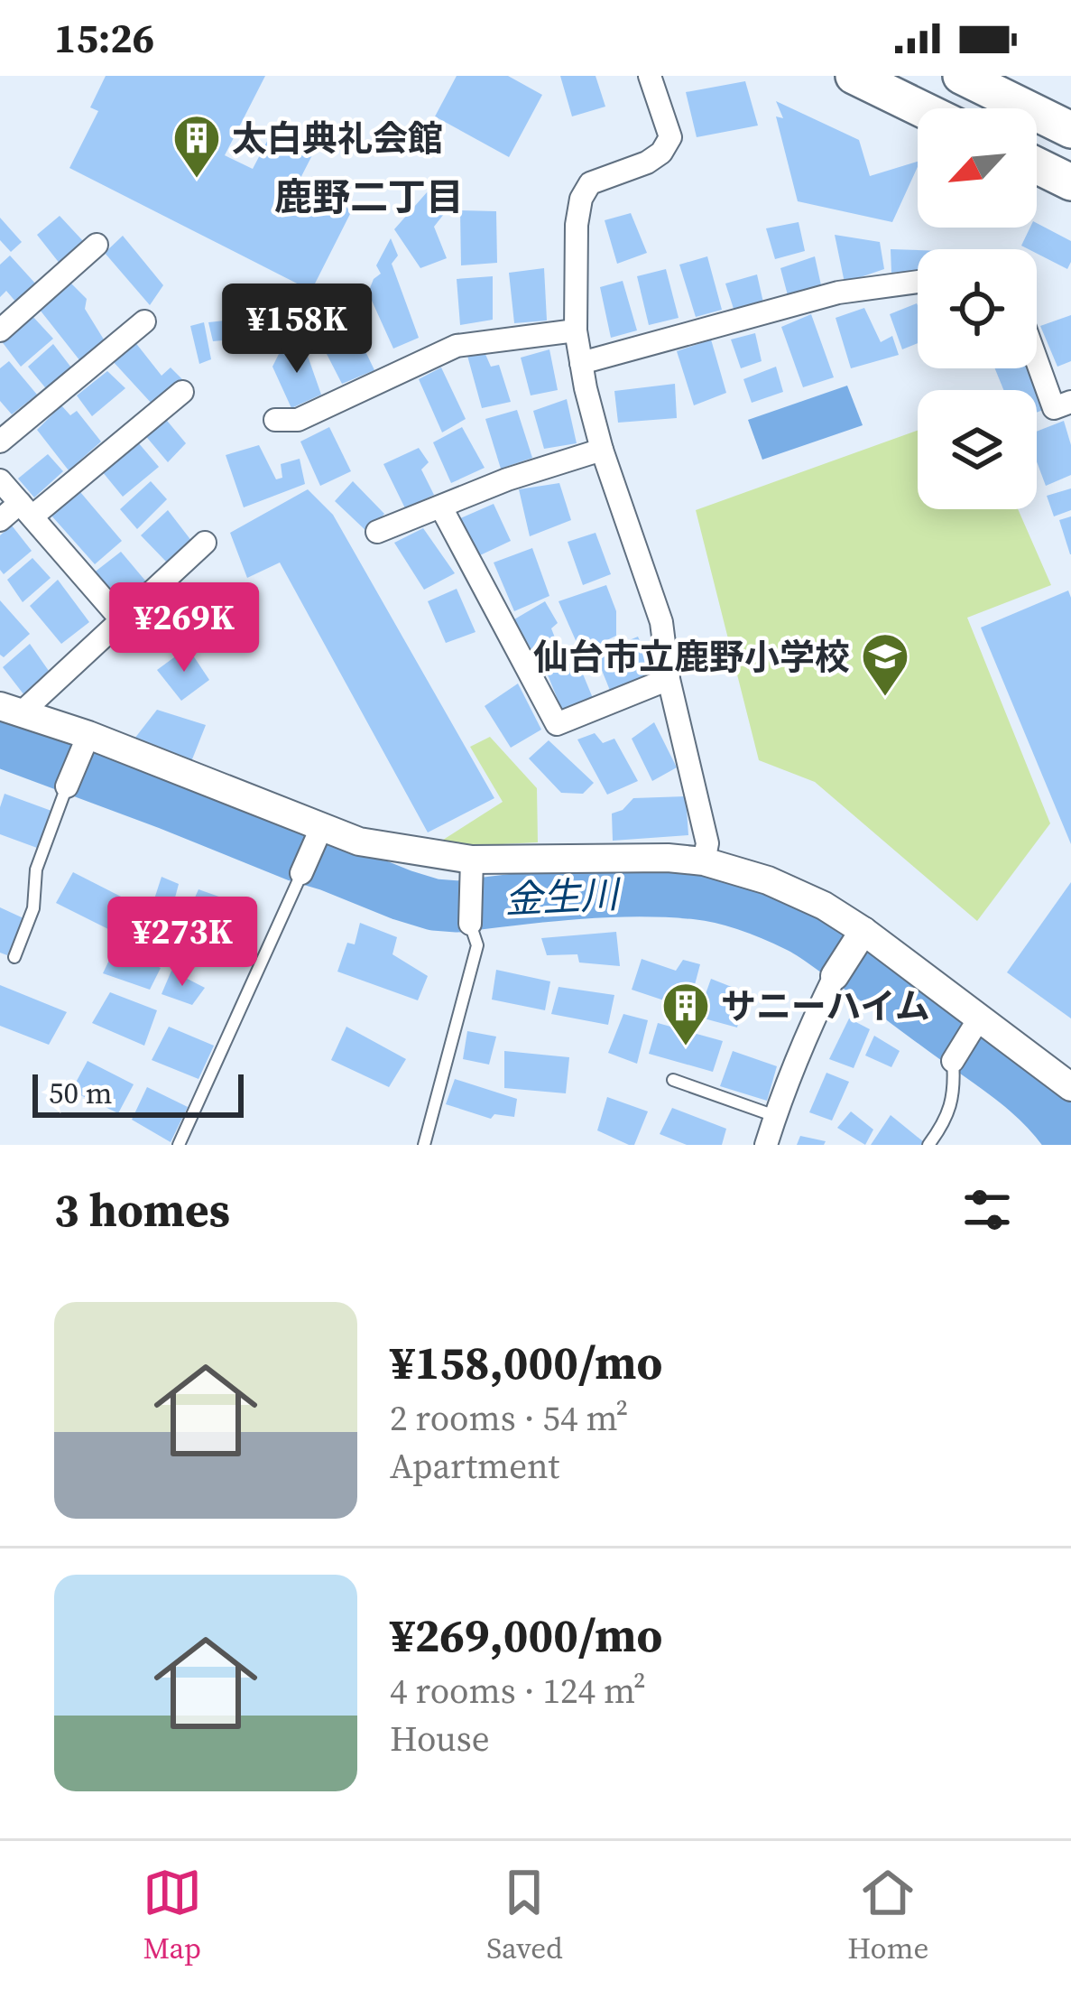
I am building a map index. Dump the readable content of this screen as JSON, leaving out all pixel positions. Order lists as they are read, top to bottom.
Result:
{
  "districts": ["鹿野二丁目"],
  "water": ["金生川"],
  "places": {
    "building": ["太白典礼会館", "サニーハイム"],
    "school or university": ["仙台市立鹿野小学校"]
  },
  "scale_bar": "50 m",
  "north": "bottom left",
  "page": {
    "status": "15:26",
    "price": ["¥158K", "¥269K", "¥273K"],
    "scale": "50 m",
    "heading": "3 homes",
    "list": [
      {
        "name": "¥158,000/mo",
        "note": "2 rooms · 54 m² · Apartment"
      },
      {
        "name": "¥269,000/mo",
        "note": "4 rooms · 124 m² · House"
      }
    ],
    "tabs": ["Map", "Saved", "Home"]
  }
}
